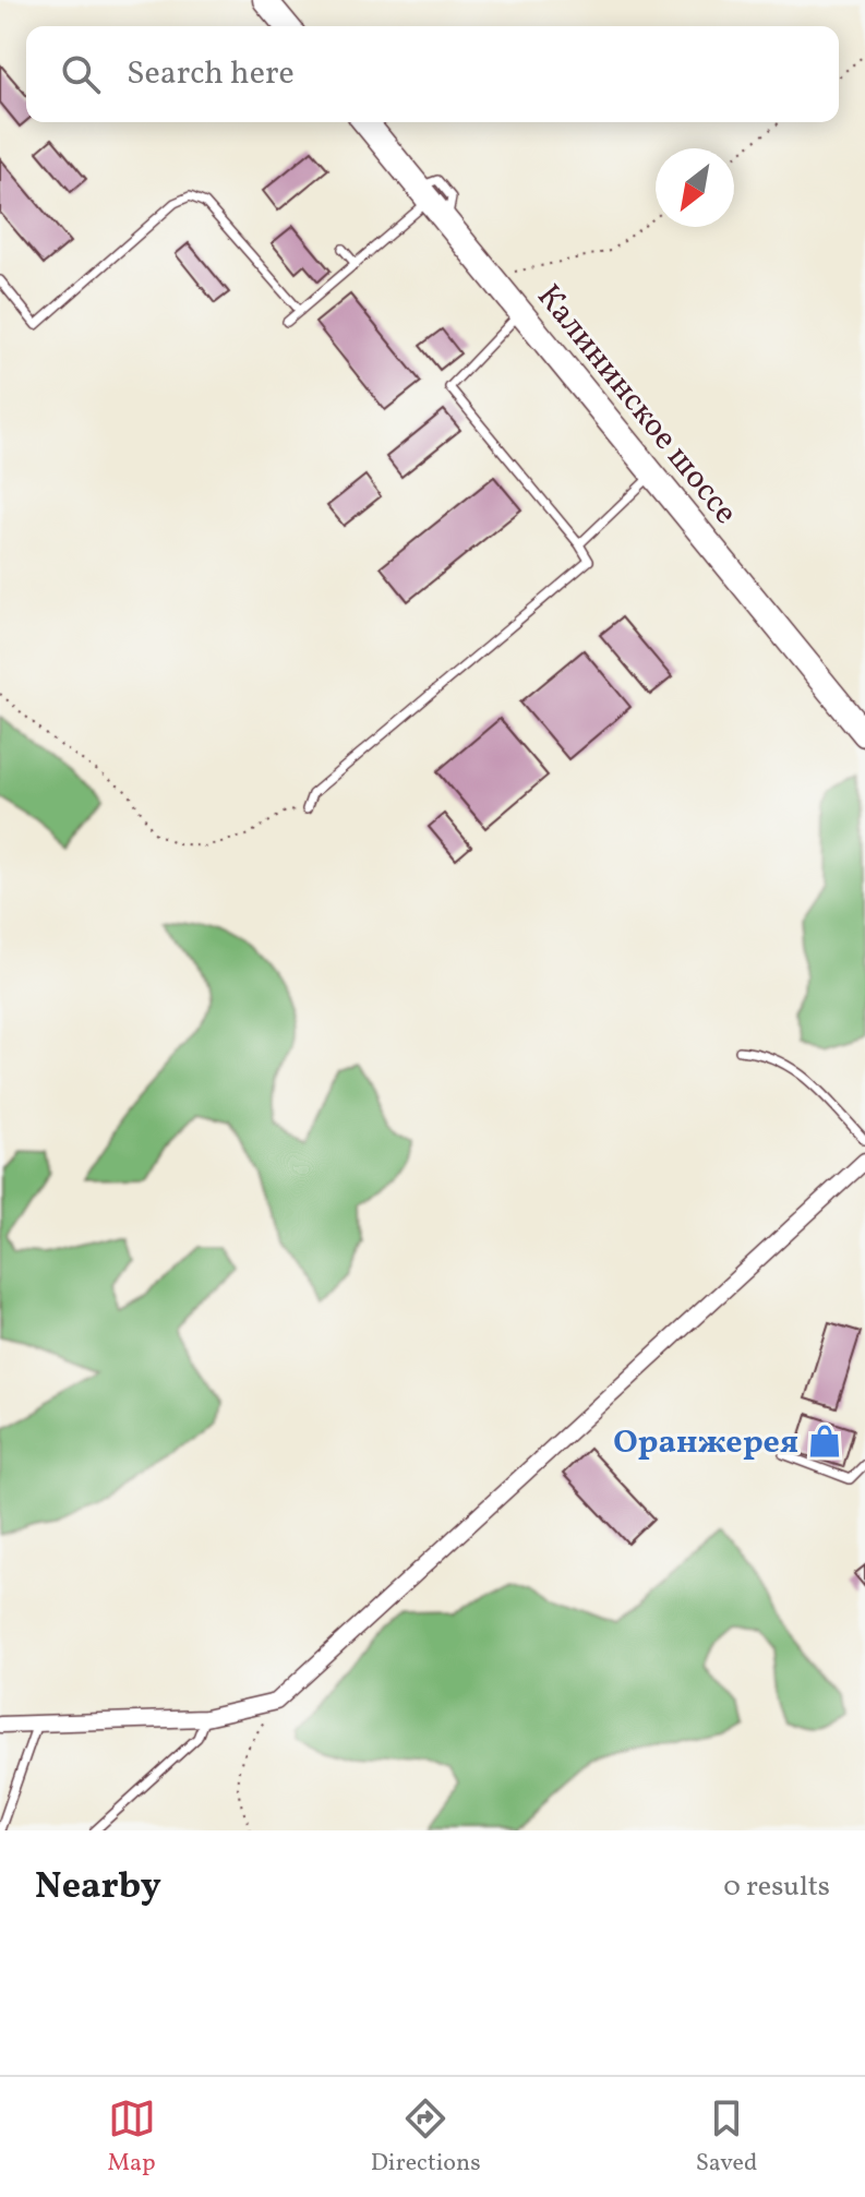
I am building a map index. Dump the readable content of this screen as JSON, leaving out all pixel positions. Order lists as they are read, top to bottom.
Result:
{
  "streets": {
    "main road": ["Калининское шоссе"]
  },
  "places": {
    "shop": ["Оранжерея"]
  },
  "north": "bottom left",
  "page": {
    "search": "Search here",
    "heading": ["Nearby", "0 results"],
    "nav": ["Map", "Directions", "Saved"]
  }
}
